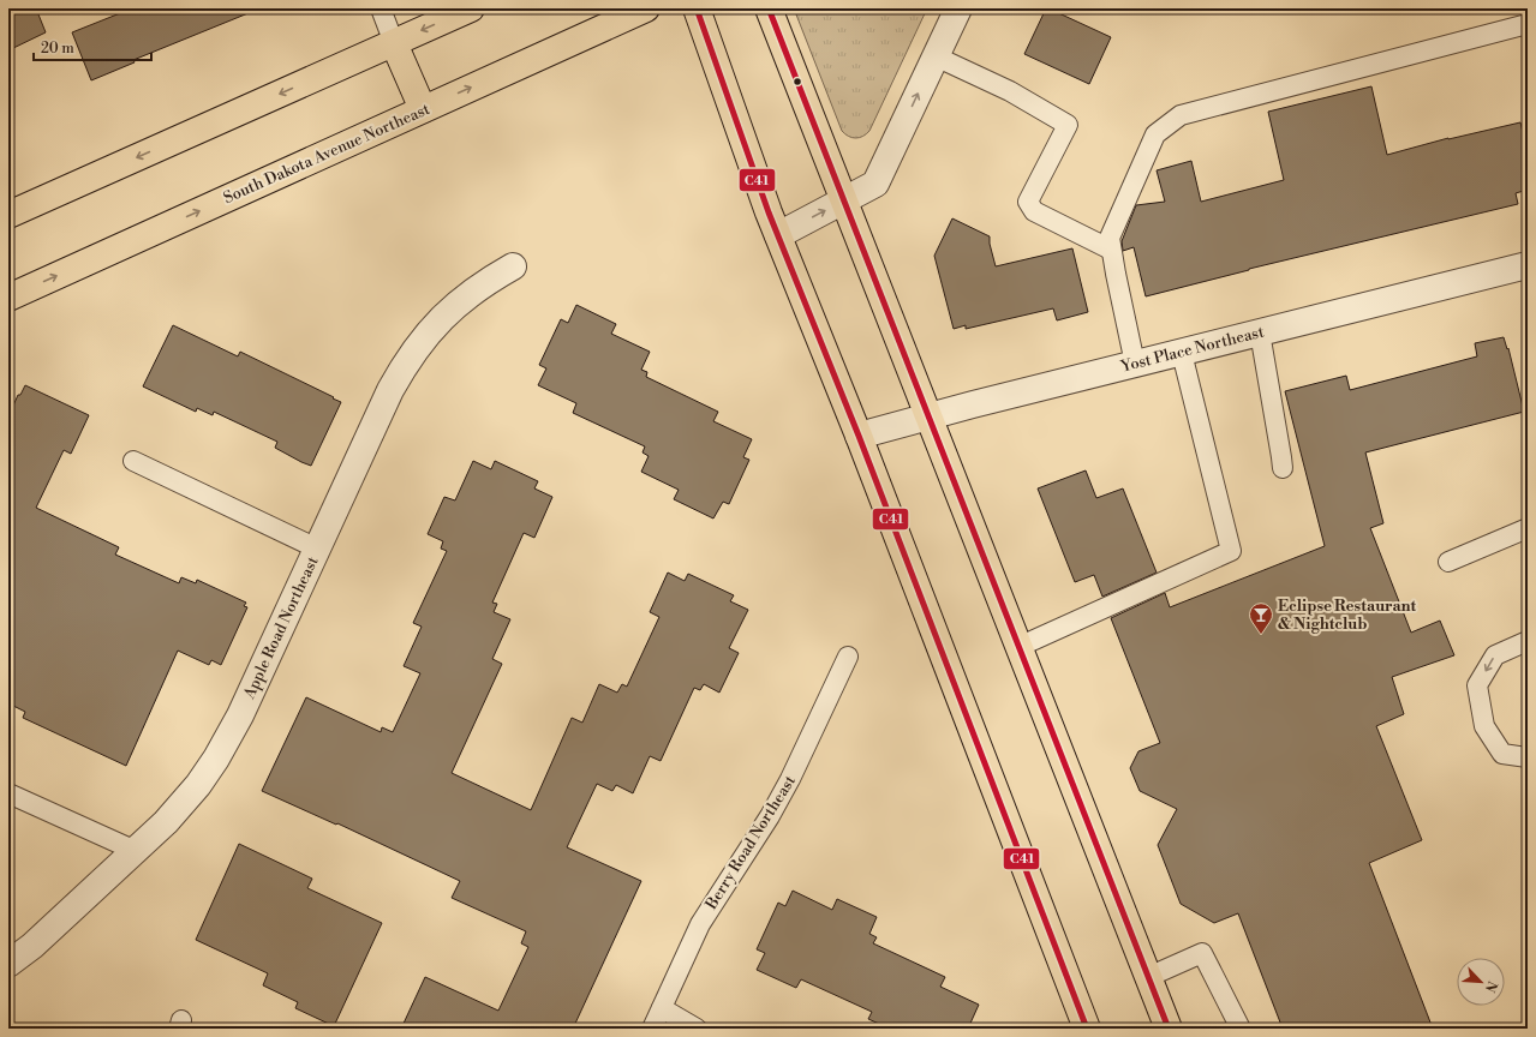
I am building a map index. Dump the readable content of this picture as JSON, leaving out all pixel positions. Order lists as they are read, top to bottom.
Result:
{
  "streets": {
    "main road": ["South Dakota Avenue Northeast"],
    "street": ["Yost Place Northeast", "Apple Road Northeast"],
    "lane": ["Berry Road Northeast"]
  },
  "places": {
    "bar": ["Eclipse Restaurant & Nightclub"]
  },
  "lines": ["transit line C41"],
  "scale_bar": "20 m",
  "north": "bottom right"
}
